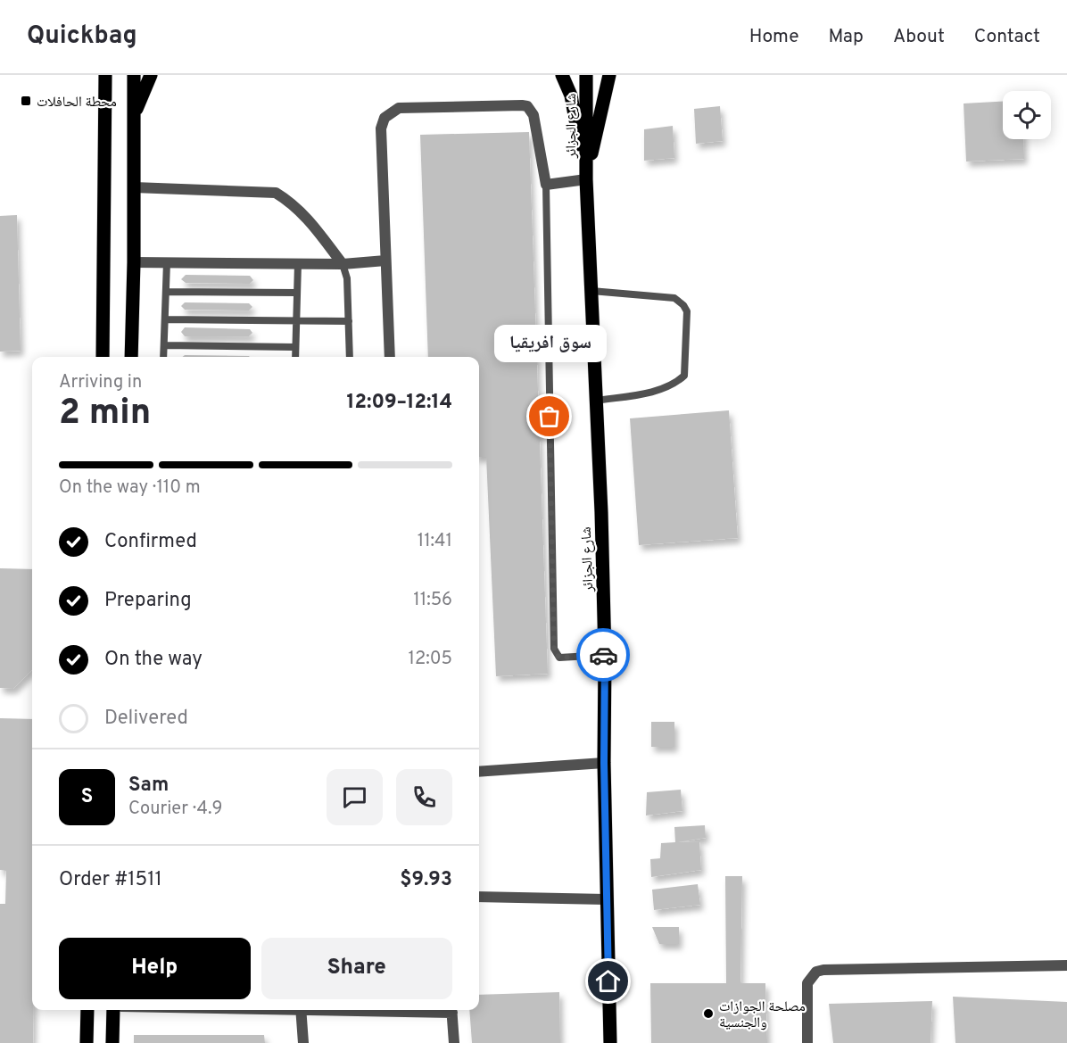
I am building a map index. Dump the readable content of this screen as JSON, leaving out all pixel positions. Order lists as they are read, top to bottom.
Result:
{
  "streets": {
    "main road": ["شارع الجزائر"]
  },
  "places": {
    "transit": ["محطة الحافلات"],
    "other": ["سوق افريقيا", "مصلحة الجوازات والجنسية"]
  },
  "page": {
    "header": "Quickbag",
    "nav": [
      "Home",
      "Map",
      "About",
      "Contact"
    ],
    "bubble": "سوق افريقيا",
    "heading": ["2 min", "Arriving in", "12:09–12:14"],
    "panel": [
      "Sam",
      "Courier · 4.9",
      "Order #1511",
      "$9.93"
    ],
    "bar": "On the way · 110 m",
    "list": [
      ["Confirmed", "11:41"],
      ["Preparing", "11:56"],
      ["On the way", "12:05"],
      "Delivered"
    ],
    "round": "S",
    "buttons": ["Help", "Share"]
  }
}
